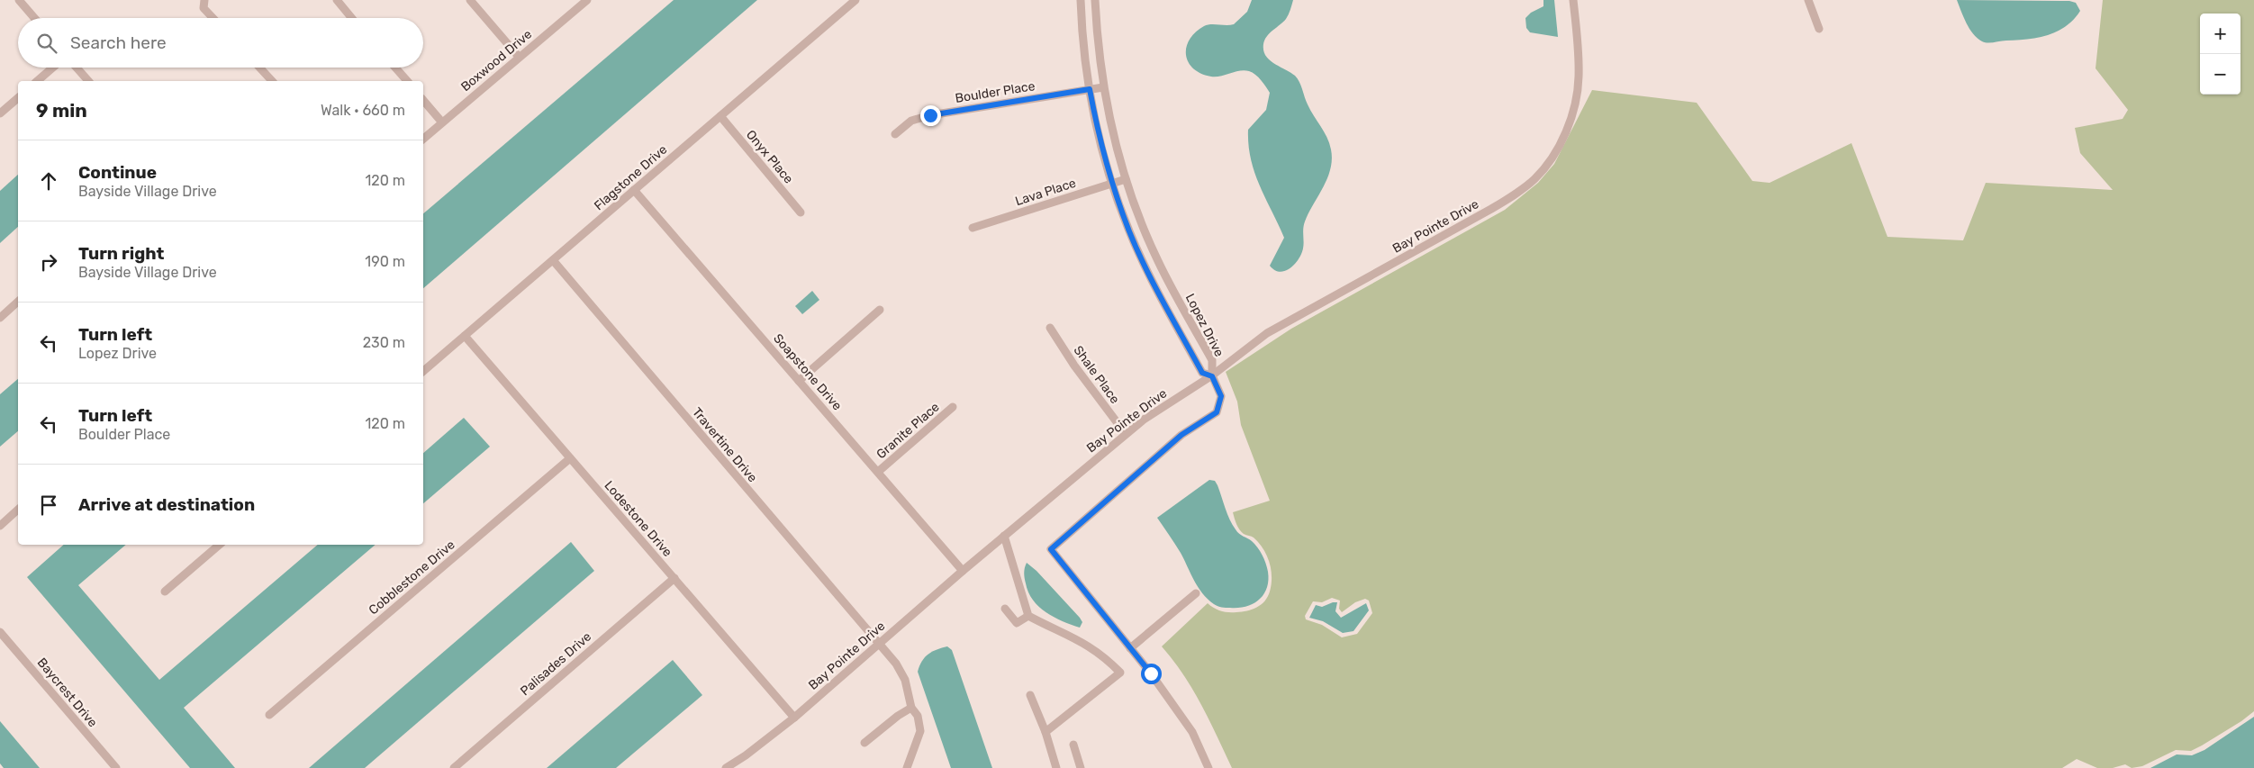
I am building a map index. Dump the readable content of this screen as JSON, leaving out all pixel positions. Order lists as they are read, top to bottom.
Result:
{
  "streets": {
    "street": [
      "Boxwood Drive",
      "Boulder Place",
      "Onyx Place",
      "Flagstone Drive",
      "Lava Place",
      "Bay Pointe Drive",
      "Lopez Drive",
      "Soapstone Drive",
      "Shale Place",
      "Granite Place",
      "Travertine Drive",
      "Lodestone Drive",
      "Cobblestone Drive",
      "Palisades Drive",
      "Baycrest Drive"
    ]
  },
  "crossings": [
    ["Boulder Place", "Lopez Drive"],
    ["Onyx Place", "Flagstone Drive"],
    ["Flagstone Drive", "Soapstone Drive"],
    ["Flagstone Drive", "Travertine Drive"],
    ["Flagstone Drive", "Lodestone Drive"],
    ["Lava Place", "Lopez Drive"],
    ["Bay Pointe Drive", "Lopez Drive"],
    ["Bay Pointe Drive", "Soapstone Drive"],
    ["Bay Pointe Drive", "Shale Place"],
    ["Bay Pointe Drive", "Travertine Drive"],
    ["Bay Pointe Drive", "Lodestone Drive"],
    ["Soapstone Drive", "Granite Place"],
    ["Lodestone Drive", "Cobblestone Drive"],
    ["Lodestone Drive", "Palisades Drive"]
  ],
  "page": {
    "map_buttons": ["+", "−"],
    "search": "Search here",
    "heading": ["9 min", "Walk · 660 m"],
    "list": [
      ["Continue", "Bayside Village Drive", "120 m"],
      ["Turn right", "Bayside Village Drive", "190 m"],
      ["Turn left", "Lopez Drive", "230 m"],
      ["Turn left", "Boulder Place", "120 m"],
      "Arrive at destination"
    ]
  }
}
